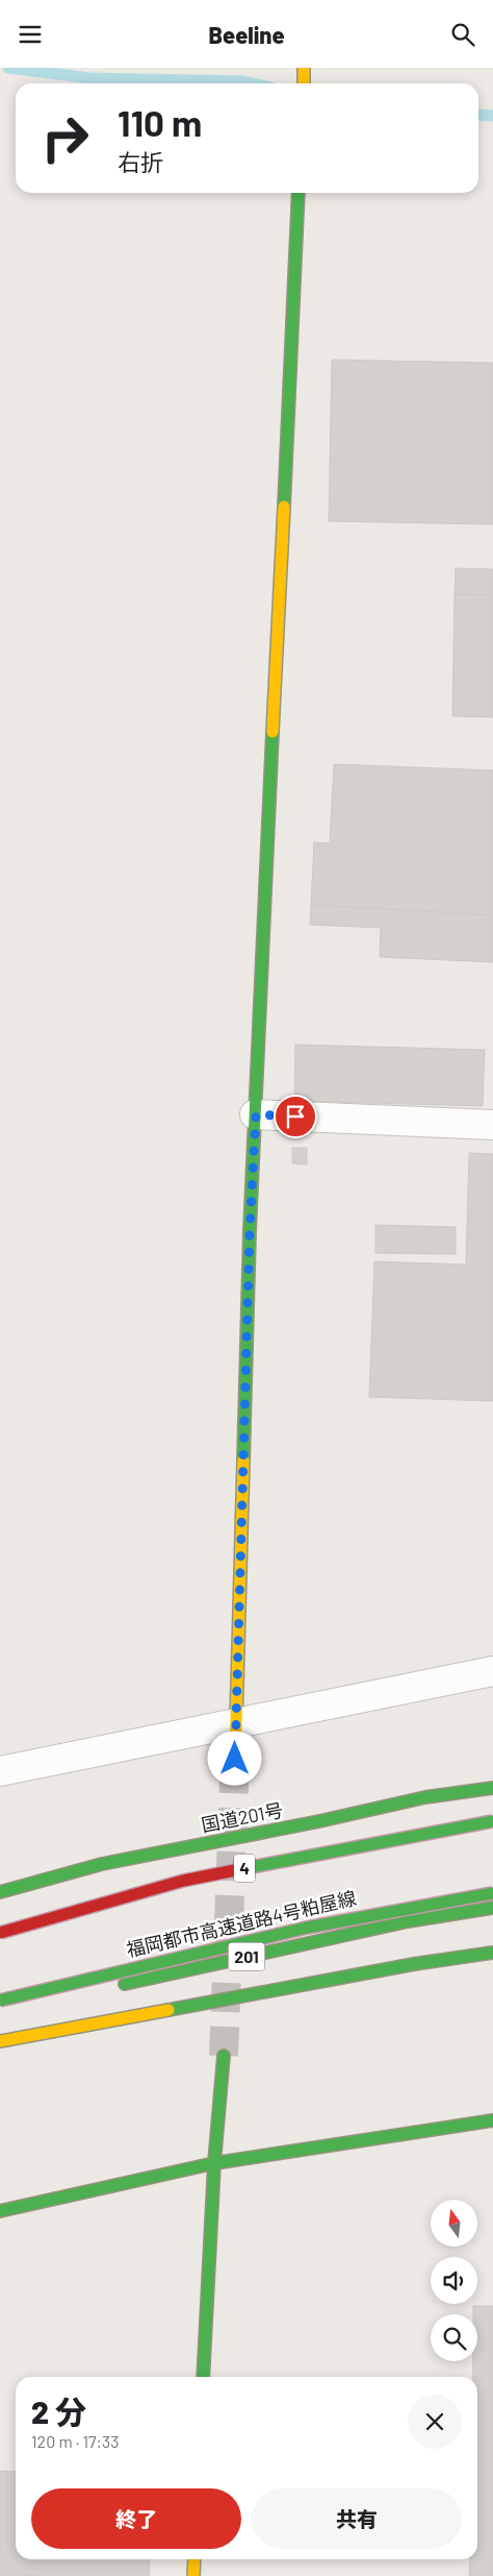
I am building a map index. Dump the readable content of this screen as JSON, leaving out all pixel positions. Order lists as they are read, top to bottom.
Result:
{
  "streets": {
    "main road": [
      "国道201号",
      "4",
      "福岡都市高速道路4号粕屋線",
      "201"
    ]
  },
  "north": "top",
  "page": {
    "header": "Beeline",
    "turn": ["110 m", "右折"],
    "heading": ["2 分", "120 m · 17:33"],
    "buttons": ["終了", "共有"]
  }
}
